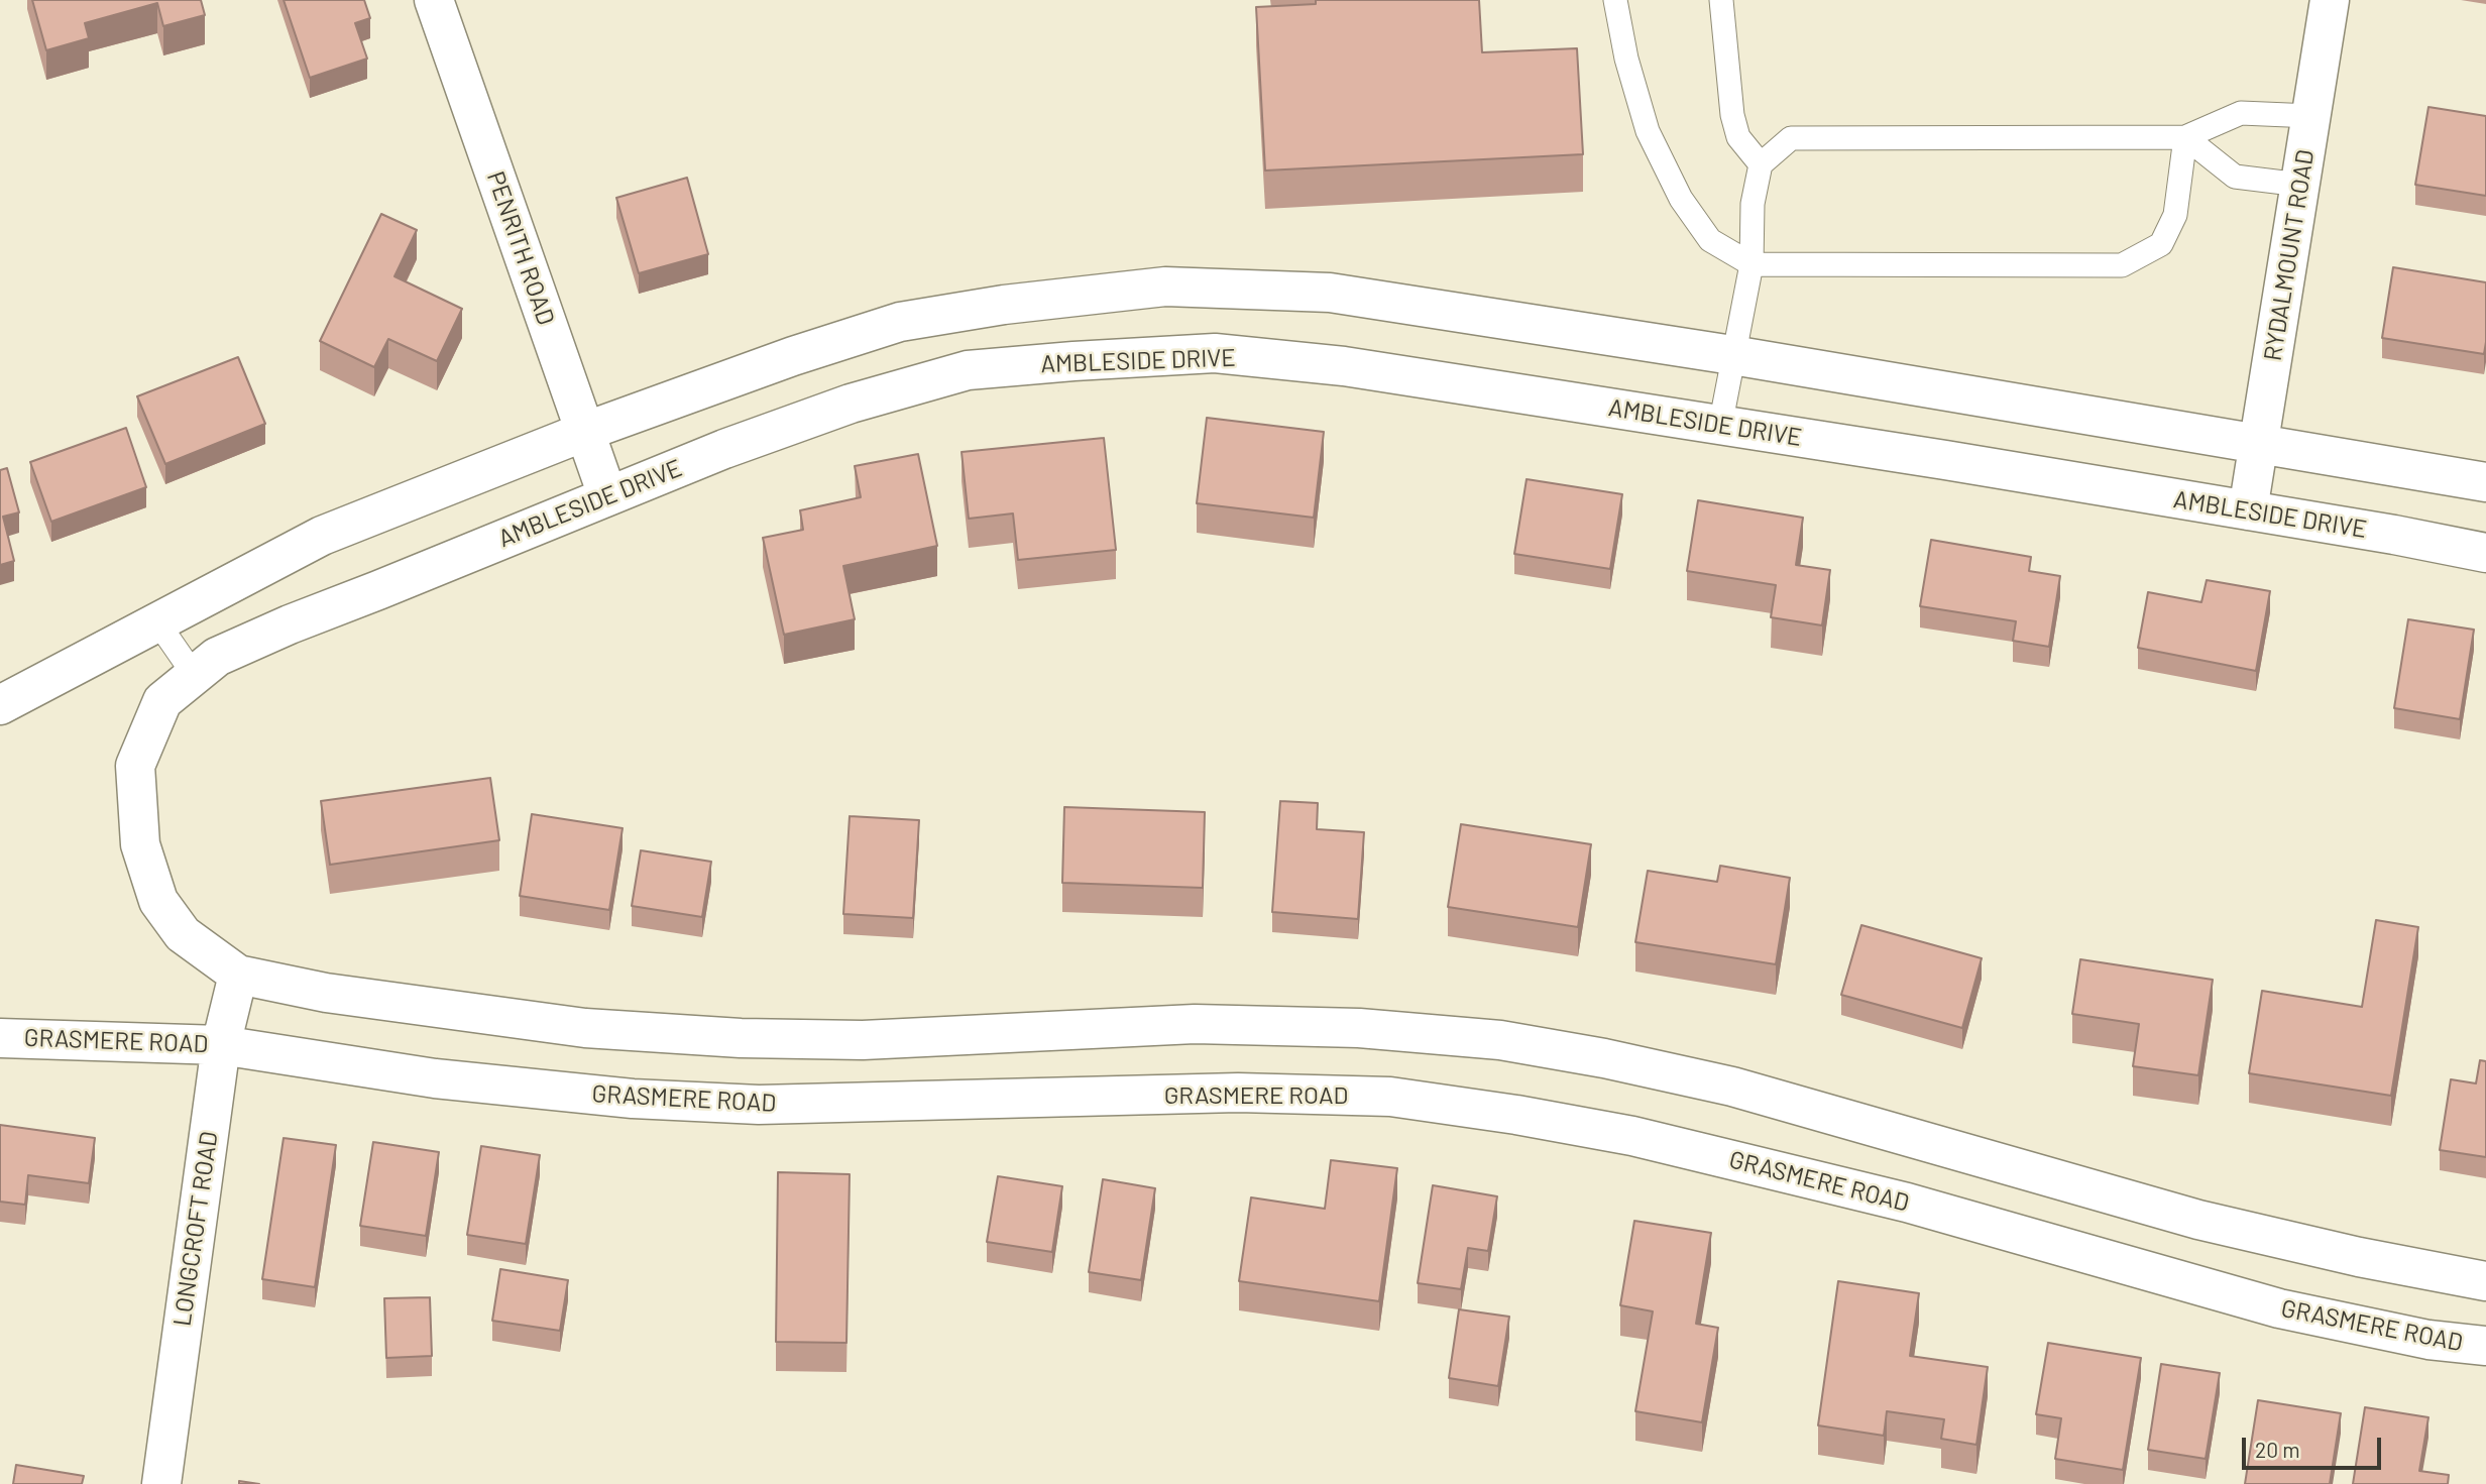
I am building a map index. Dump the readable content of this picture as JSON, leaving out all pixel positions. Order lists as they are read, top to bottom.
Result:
{
  "streets": {
    "street": [
      "PENRITH ROAD",
      "RYDALMOUNT ROAD",
      "AMBLESIDE DRIVE",
      "GRASMERE ROAD",
      "LONGCROFT ROAD"
    ]
  },
  "crossings": [
    ["PENRITH ROAD", "AMBLESIDE DRIVE"],
    ["RYDALMOUNT ROAD", "AMBLESIDE DRIVE"],
    ["AMBLESIDE DRIVE", "LONGCROFT ROAD"],
    ["GRASMERE ROAD", "LONGCROFT ROAD"]
  ],
  "scale_bar": "20 m"
}
